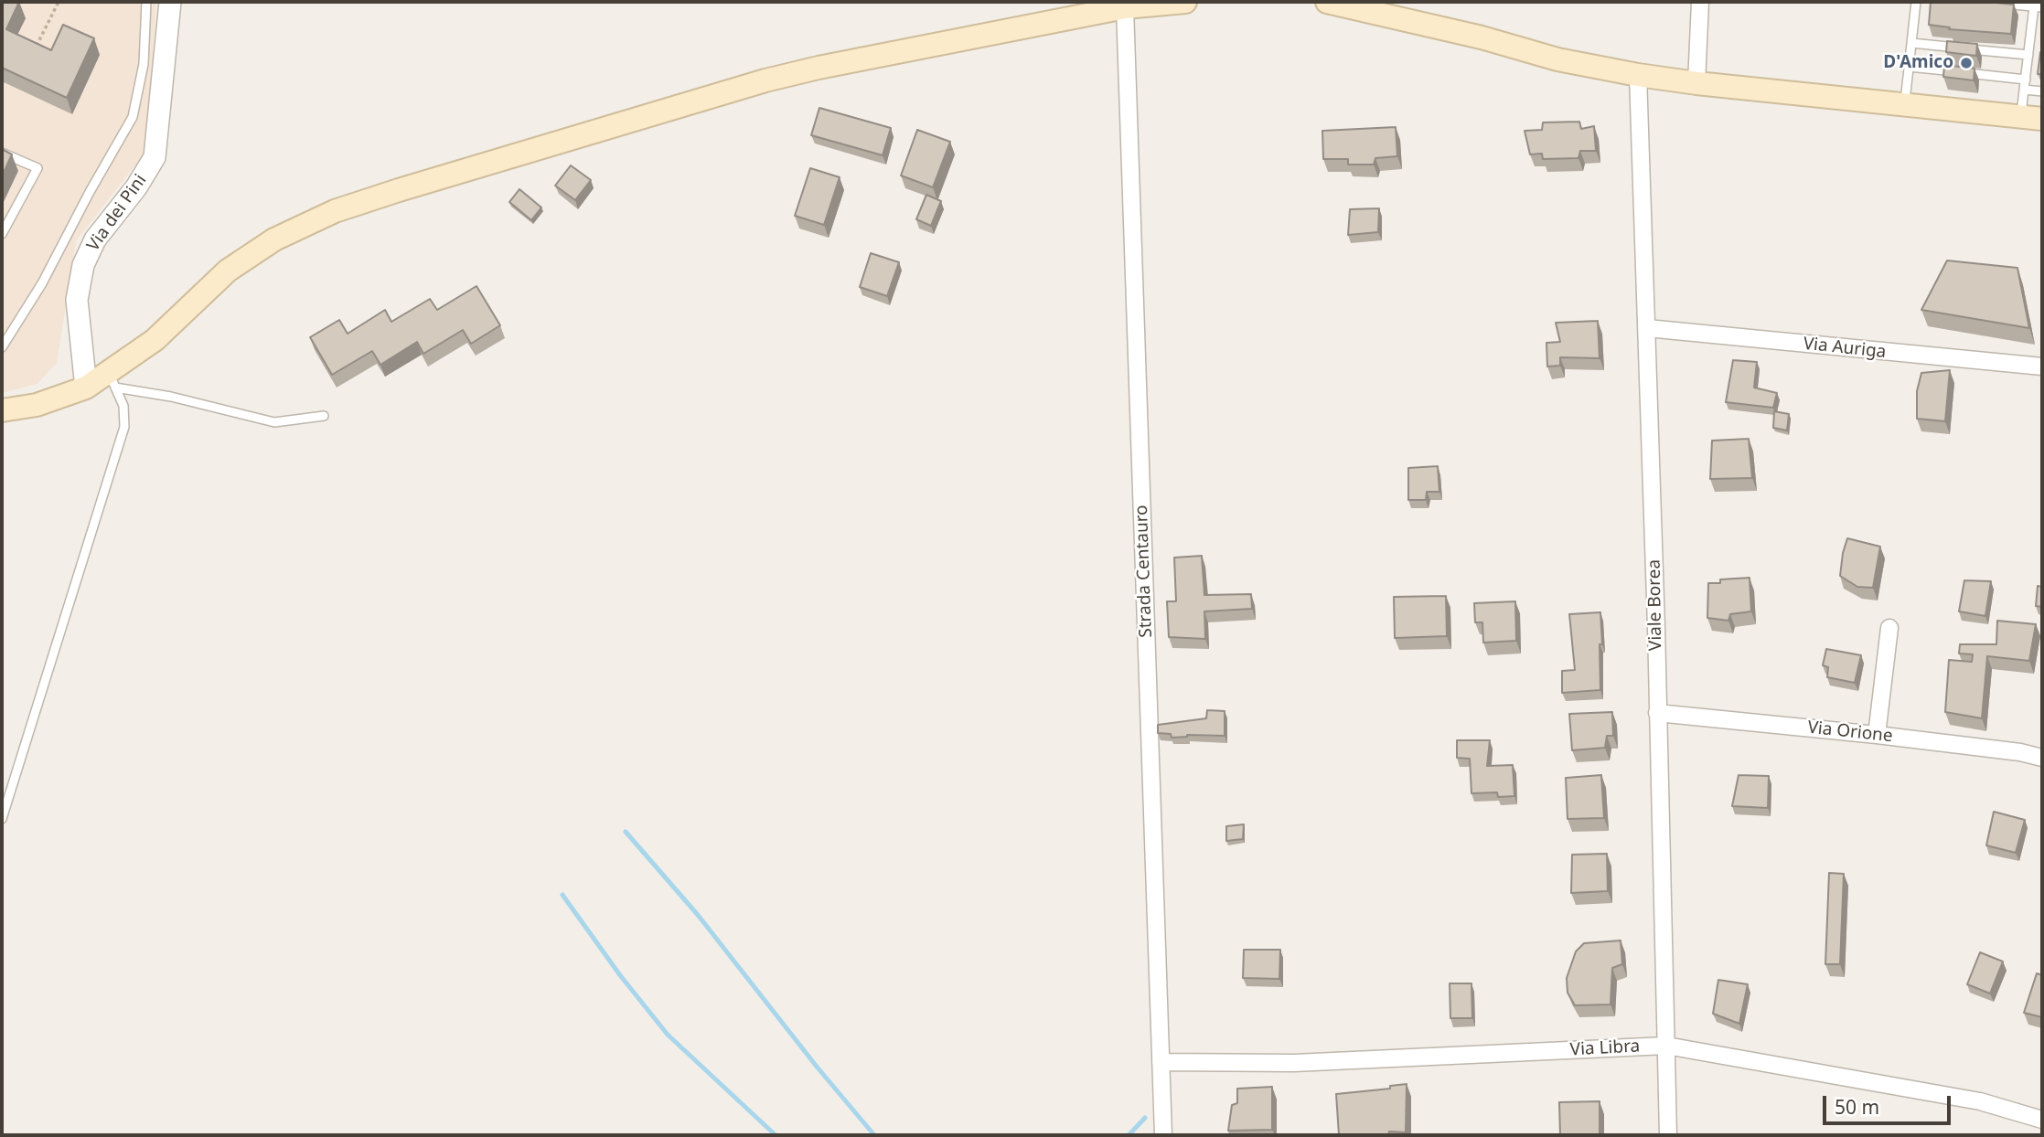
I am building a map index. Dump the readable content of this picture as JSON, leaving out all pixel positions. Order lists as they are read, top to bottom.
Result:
{
  "streets": {
    "street": [
      "Via dei Pini",
      "Via Auriga",
      "Strada Centauro",
      "Viale Borea",
      "Via Orione",
      "Via Libra"
    ]
  },
  "crossings": [
    ["Via Auriga", "Viale Borea"],
    ["Strada Centauro", "Via Libra"],
    ["Viale Borea", "Via Orione"],
    ["Viale Borea", "Via Libra"]
  ],
  "places": ["D'Amico"],
  "scale_bar": "50 m"
}
